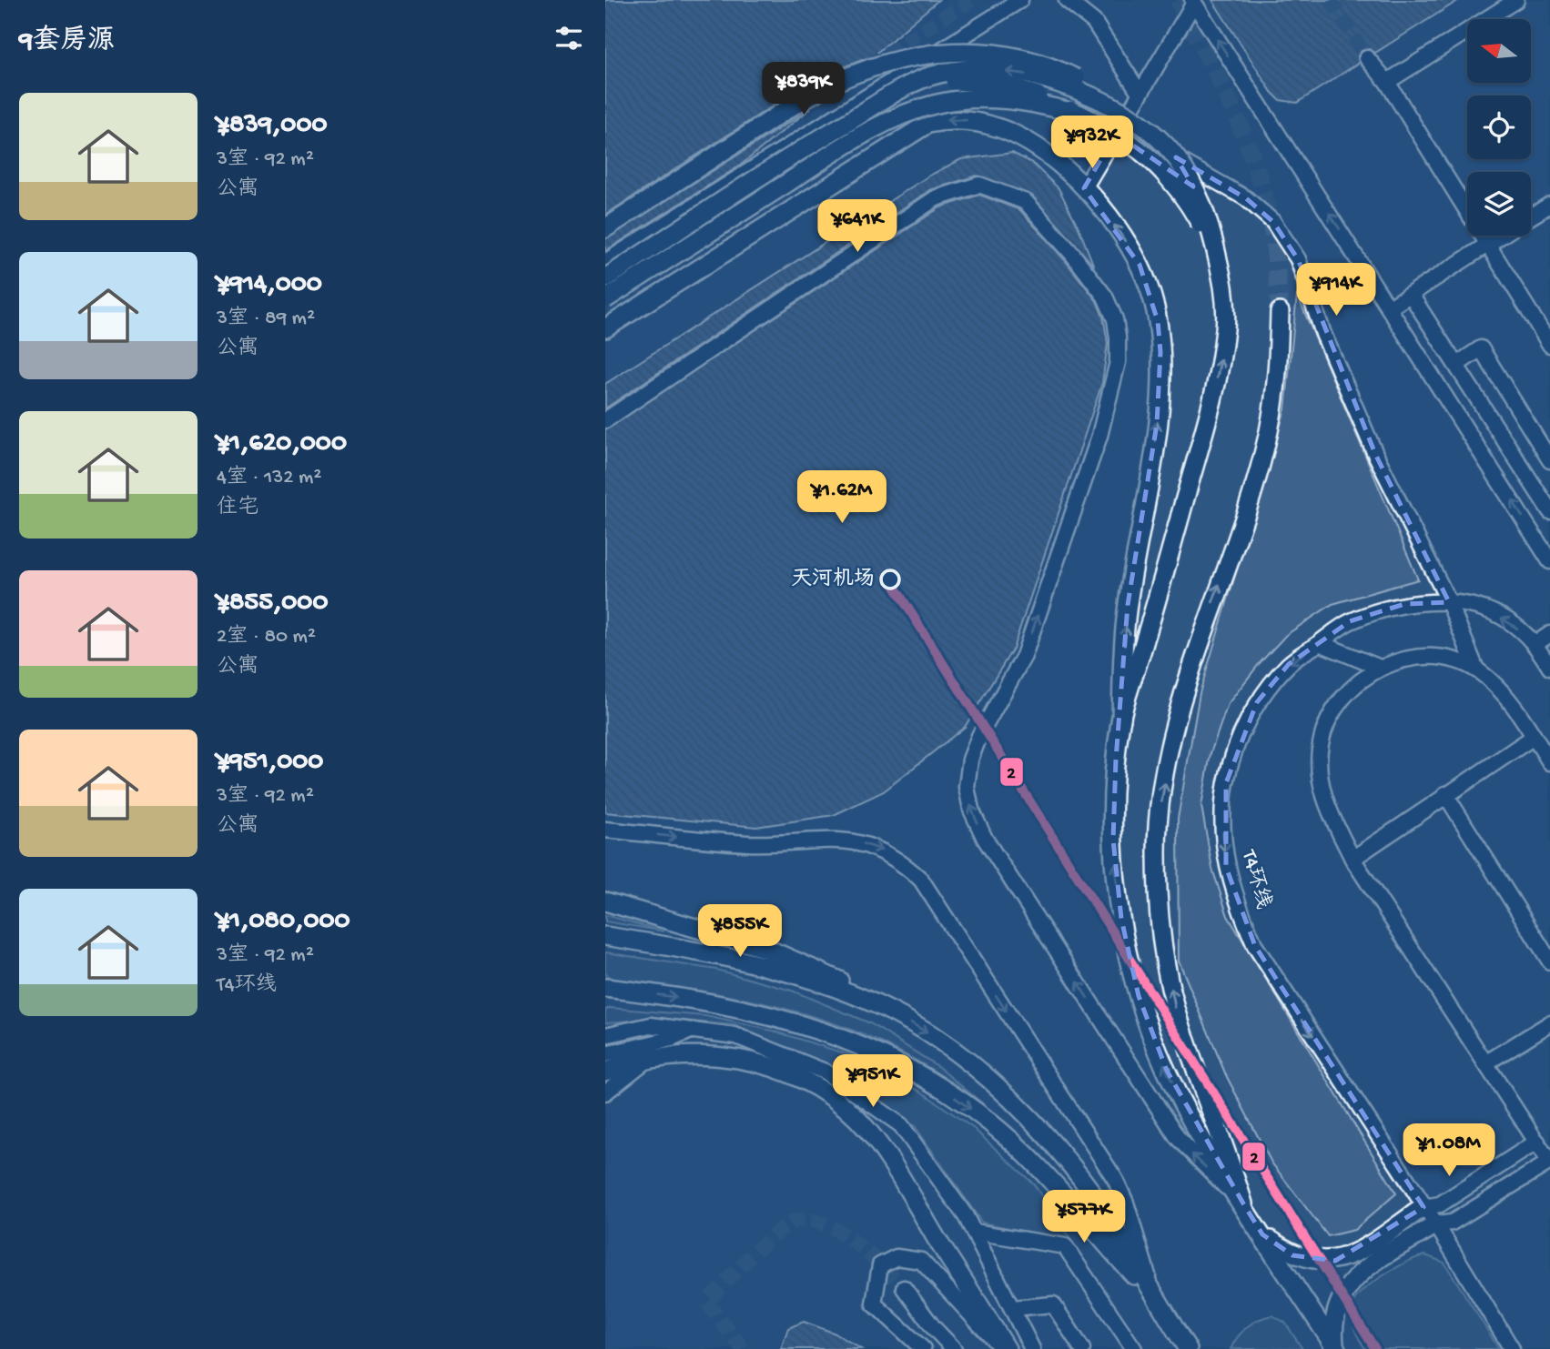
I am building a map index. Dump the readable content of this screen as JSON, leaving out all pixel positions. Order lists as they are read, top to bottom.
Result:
{
  "streets": {
    "street": ["T4环线"]
  },
  "places": ["天河机场"],
  "lines": ["transit line 2"],
  "north": "left",
  "page": {
    "heading": "9套房源",
    "price": [
      "¥839K",
      "¥932K",
      "¥641K",
      "¥914K",
      "¥1.62M",
      "¥855K",
      "¥951K",
      "¥1.08M",
      "¥577K"
    ],
    "list": [
      {
        "name": "¥839,000",
        "note": "3室 · 92 m² · 公寓"
      },
      {
        "name": "¥914,000",
        "note": "3室 · 89 m² · 公寓"
      },
      {
        "name": "¥1,620,000",
        "note": "4室 · 132 m² · 住宅"
      },
      {
        "name": "¥855,000",
        "note": "2室 · 80 m² · 公寓"
      },
      {
        "name": "¥951,000",
        "note": "3室 · 92 m² · 公寓"
      },
      {
        "name": "¥1,080,000",
        "note": "3室 · 92 m² · T4环线"
      }
    ]
  }
}
